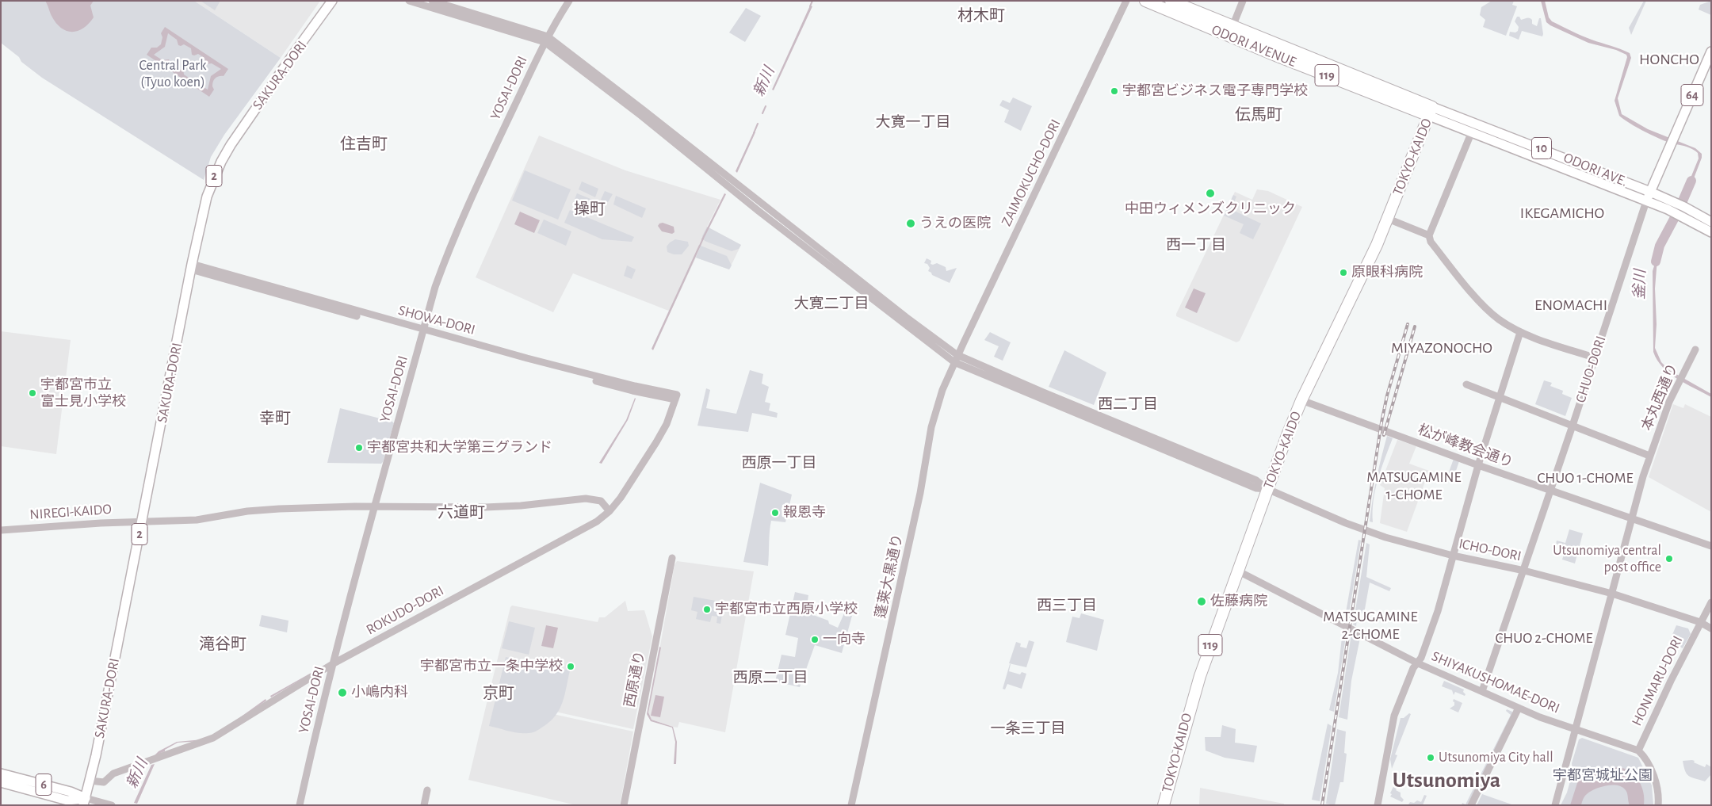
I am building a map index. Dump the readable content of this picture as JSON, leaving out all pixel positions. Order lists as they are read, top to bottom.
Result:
{
  "streets": {
    "highway": ["ODORI AVENUE", "119", "TOKYO-KAIDO"],
    "main road": [
      "SAKURA-DORI",
      "64",
      "10",
      "ODORI AVE.",
      "2",
      "CHUO-DORI",
      "6"
    ],
    "street": [
      "YOSAI-DORI",
      "ZAIMOKUCHO-DORI",
      "SHOWA-DORI",
      "本丸西通り",
      "松が峰教会通り",
      "NIREGI-KAIDO",
      "ICHO-DORI",
      "蓬莱大黒通り",
      "ROKUDO-DORI",
      "西原通り",
      "HONMARU-DORI",
      "SHIYAKUSHOMAE-DORI"
    ]
  },
  "crossings": [
    ["ODORI AVENUE", "10"],
    ["ODORI AVENUE", "TOKYO-KAIDO"],
    ["ODORI AVENUE", "ODORI AVE."],
    ["SAKURA-DORI", "SHOWA-DORI"],
    ["SAKURA-DORI", "NIREGI-KAIDO"],
    ["SAKURA-DORI", "ROKUDO-DORI"],
    ["SAKURA-DORI", "6"],
    ["YOSAI-DORI", "SHOWA-DORI"],
    ["YOSAI-DORI", "NIREGI-KAIDO"],
    ["YOSAI-DORI", "ROKUDO-DORI"],
    ["10", "TOKYO-KAIDO"],
    ["10", "ODORI AVE."],
    ["TOKYO-KAIDO", "ODORI AVE."],
    ["TOKYO-KAIDO", "松が峰教会通り"],
    ["TOKYO-KAIDO", "ICHO-DORI"],
    ["TOKYO-KAIDO", "SHIYAKUSHOMAE-DORI"],
    ["ODORI AVE.", "CHUO-DORI"],
    ["ZAIMOKUCHO-DORI", "蓬莱大黒通り"],
    ["SHOWA-DORI", "ROKUDO-DORI"],
    ["CHUO-DORI", "松が峰教会通り"],
    ["CHUO-DORI", "ICHO-DORI"],
    ["CHUO-DORI", "SHIYAKUSHOMAE-DORI"],
    ["本丸西通り", "松が峰教会通り"],
    ["本丸西通り", "ICHO-DORI"],
    ["本丸西通り", "SHIYAKUSHOMAE-DORI"],
    ["NIREGI-KAIDO", "ROKUDO-DORI"],
    ["ICHO-DORI", "HONMARU-DORI"],
    ["HONMARU-DORI", "SHIYAKUSHOMAE-DORI"]
  ],
  "districts": [
    "材木町",
    "HONCHO",
    "伝馬町",
    "大寛一丁目",
    "住吉町",
    "操町",
    "IKEGAMICHO",
    "西一丁目",
    "大寛二丁目",
    "ENOMACHI",
    "MIYAZONOCHO",
    "西二丁目",
    "幸町",
    "西原一丁目",
    "MATSUGAMINE 1-CHOME",
    "CHUO 1-CHOME",
    "六道町",
    "西三丁目",
    "MATSUGAMINE 2-CHOME",
    "CHUO 2-CHOME",
    "滝谷町",
    "西原二丁目",
    "京町",
    "一条三丁目",
    "Utsunomiya"
  ],
  "water": ["新川", "釜川"],
  "parks": ["Central Park (Tyuo koen)", "宇都宮城址公園"],
  "places": [
    "宇都宮ビジネス電子専門学校",
    "中田ウィメンズクリニック",
    "うえの医院",
    "原眼科病院",
    "宇都宮市立 富士見小学校",
    "宇都宮共和大学第三グランド",
    "報恩寺",
    "Utsunomiya central post office",
    "佐藤病院",
    "宇都宮市立西原小学校",
    "一向寺",
    "宇都宮市立一条中学校",
    "小嶋内科",
    "Utsunomiya City hall"
  ]
}
